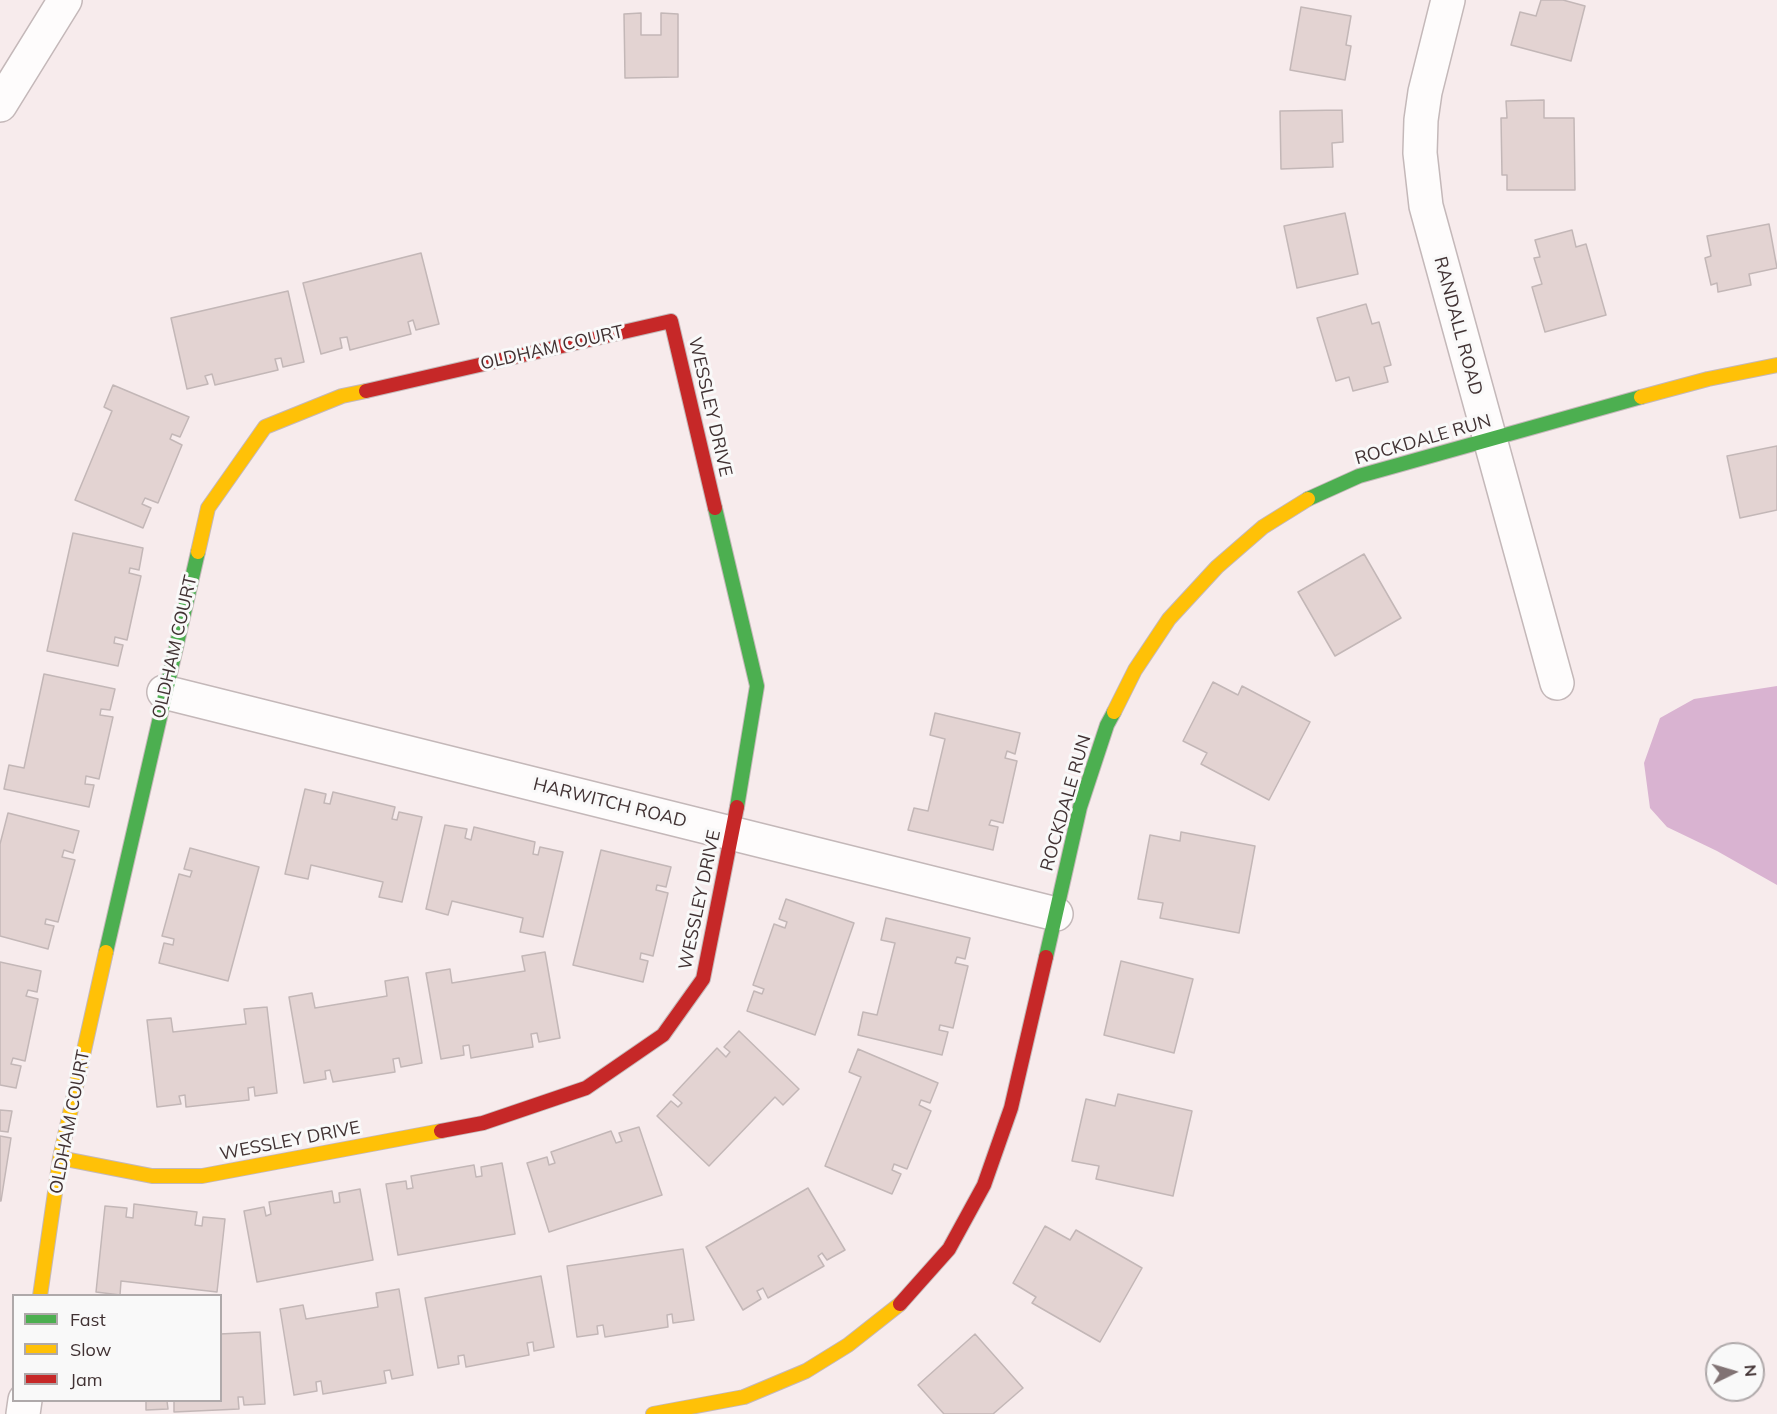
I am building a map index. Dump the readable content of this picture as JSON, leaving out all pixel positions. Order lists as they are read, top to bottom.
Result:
{
  "streets": {
    "street": [
      "RANDALL ROAD",
      "OLDHAM COURT",
      "WESSLEY DRIVE",
      "ROCKDALE RUN",
      "HARWITCH ROAD"
    ]
  },
  "crossings": [
    ["RANDALL ROAD", "ROCKDALE RUN"],
    ["OLDHAM COURT", "WESSLEY DRIVE"],
    ["OLDHAM COURT", "HARWITCH ROAD"],
    ["WESSLEY DRIVE", "HARWITCH ROAD"],
    ["ROCKDALE RUN", "HARWITCH ROAD"]
  ],
  "legend": ["Fast", "Slow", "Jam"],
  "north": "right"
}
